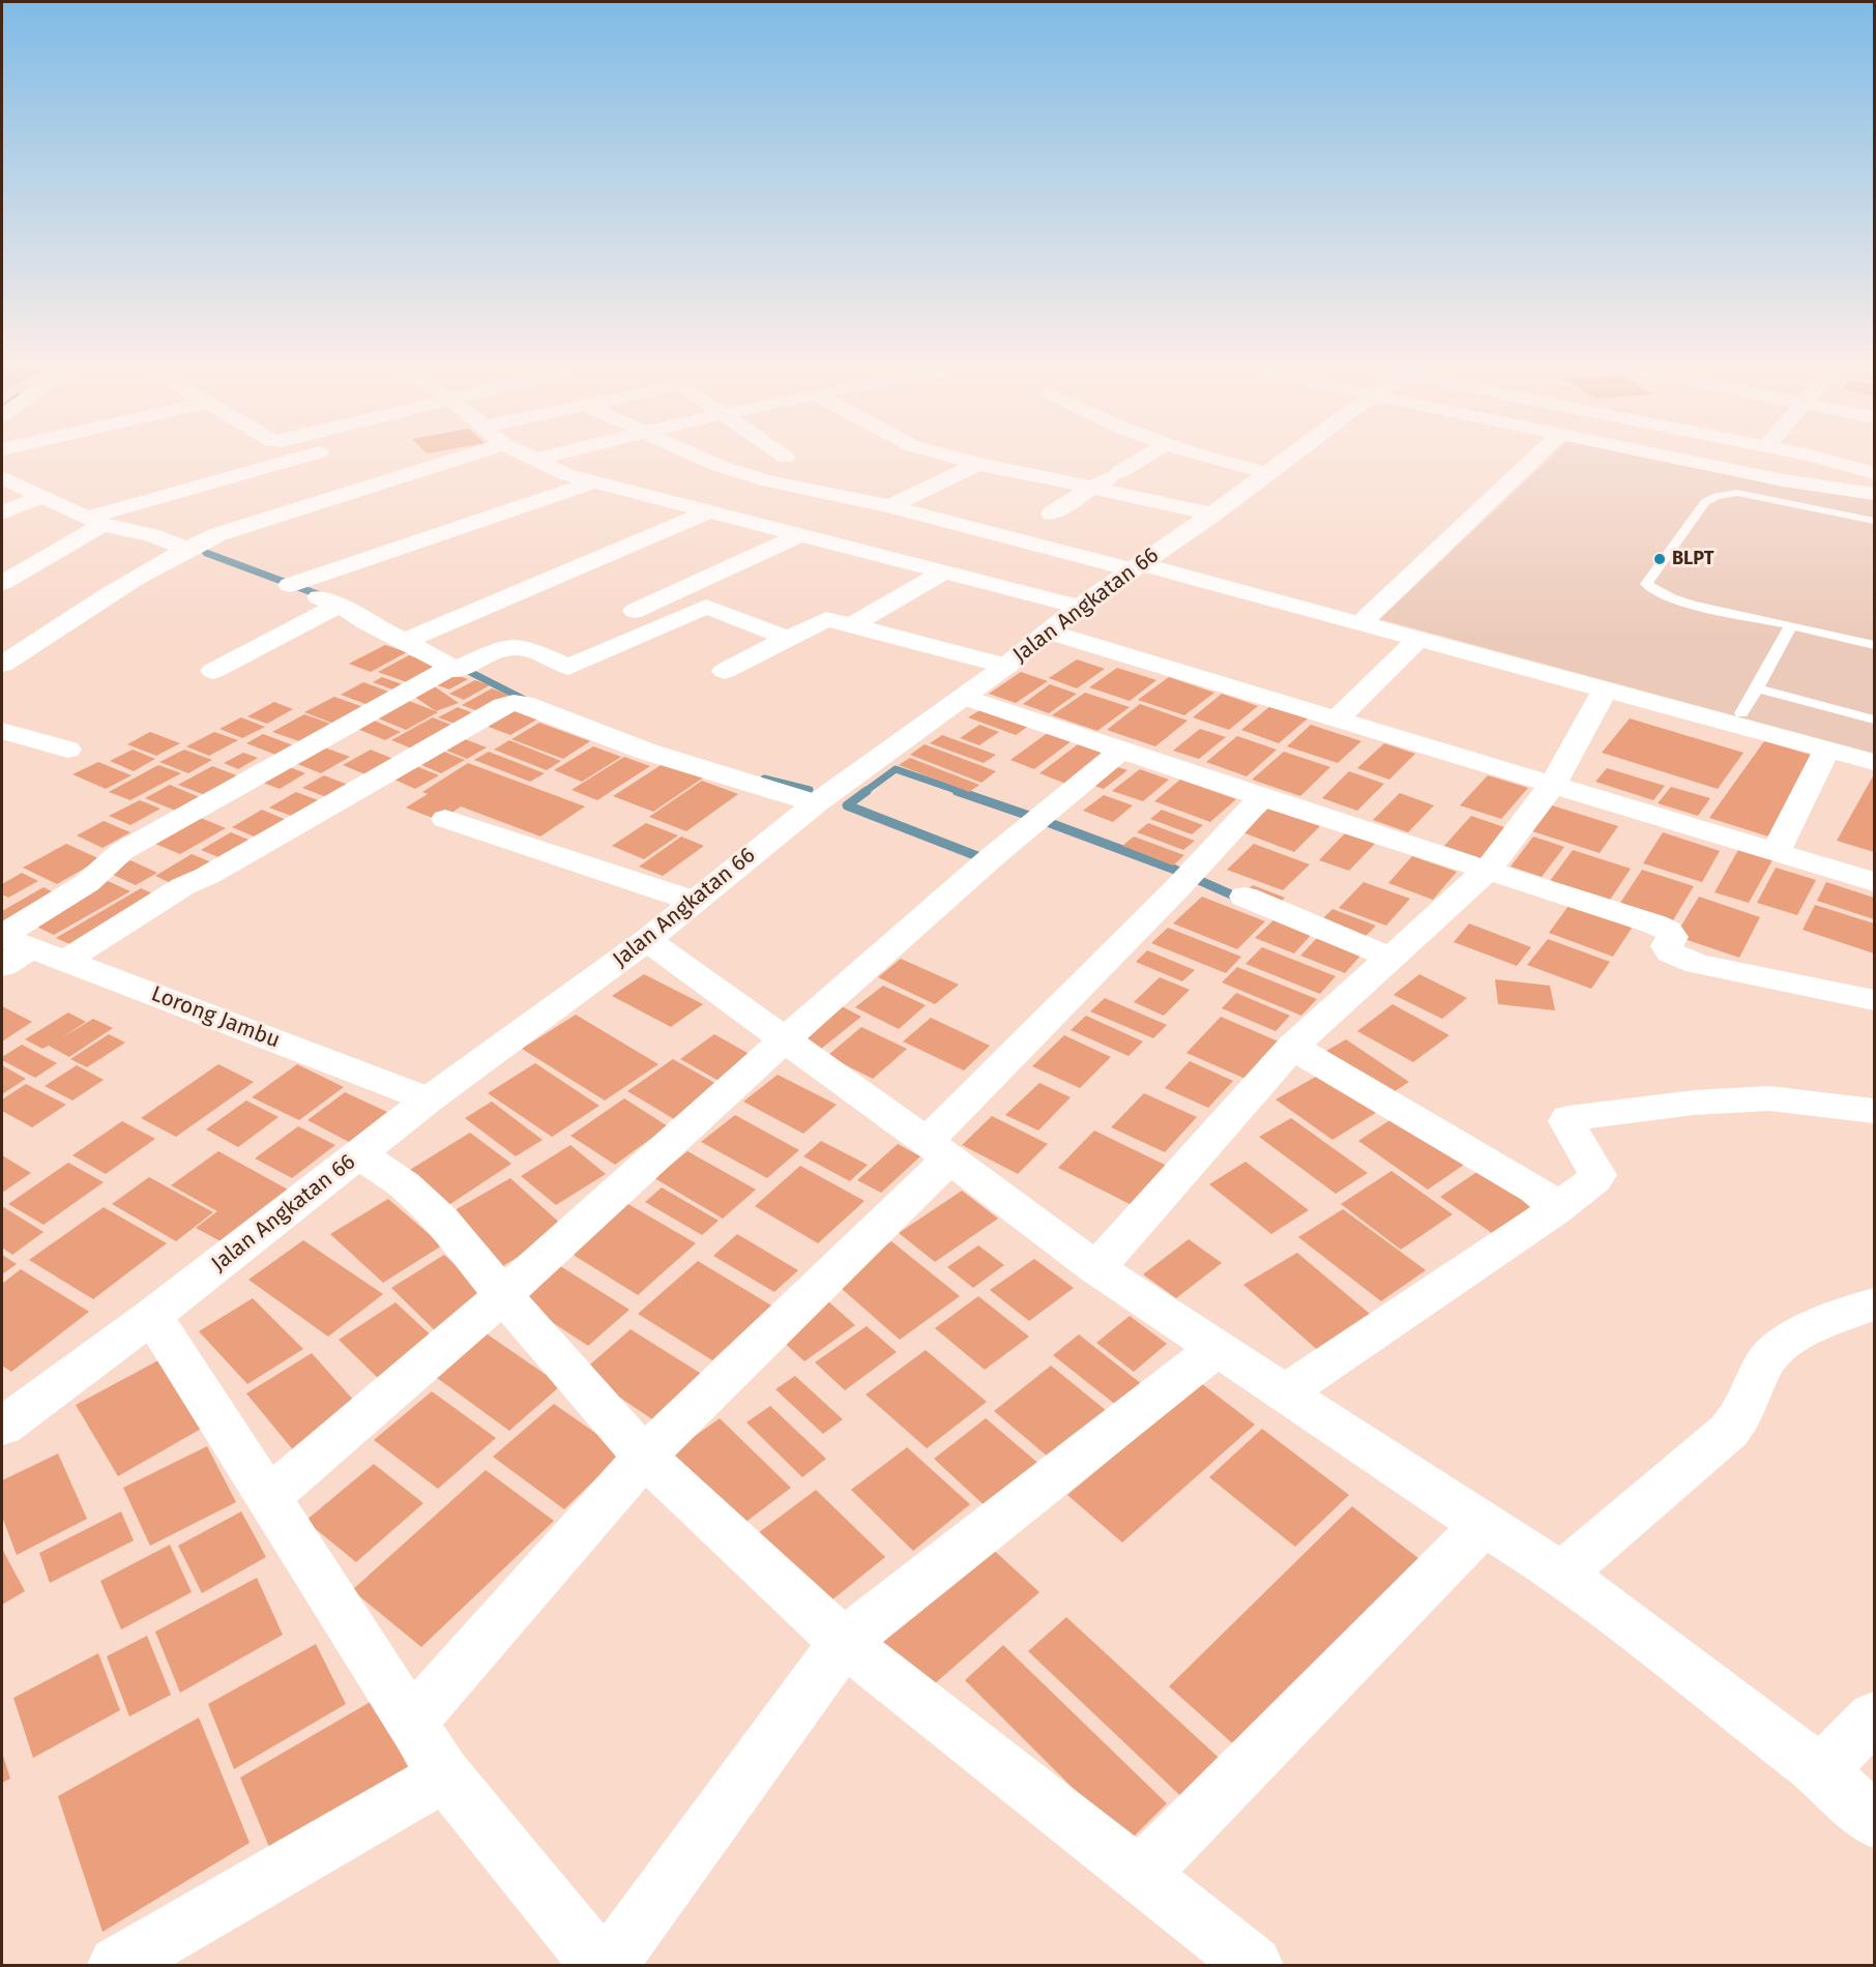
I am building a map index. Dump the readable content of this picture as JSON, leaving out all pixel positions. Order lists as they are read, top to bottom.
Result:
{
  "streets": {
    "main road": ["Jalan Angkatan 66", "Lorong Jambu"]
  },
  "crossings": [
    ["Jalan Angkatan 66", "Lorong Jambu"]
  ],
  "places": ["BLPT"]
}
